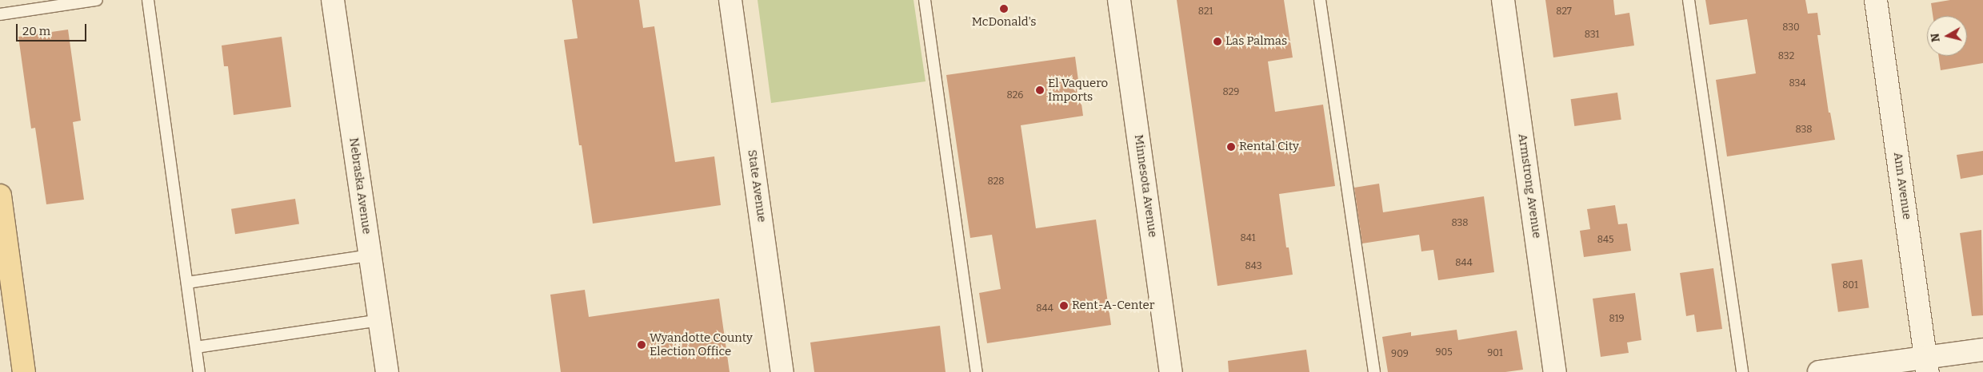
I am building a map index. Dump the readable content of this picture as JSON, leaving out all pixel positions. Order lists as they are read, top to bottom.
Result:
{
  "streets": {
    "street": [
      "Nebraska Avenue",
      "State Avenue",
      "Minnesota Avenue",
      "Armstrong Avenue",
      "Ann Avenue"
    ]
  },
  "places": [
    "McDonald's",
    "Las Palmas",
    "El Vaquero Imports",
    "Rental City",
    "Rent-A-Center",
    "Wyandotte County Election Office"
  ],
  "house_numbers": [
    "821",
    "827",
    "830",
    "831",
    "832",
    "834",
    "829",
    "826",
    "838",
    "828",
    "838",
    "841",
    "845",
    "844",
    "843",
    "801",
    "844",
    "819",
    "905",
    "901",
    "909"
  ],
  "scale_bar": "20 m",
  "north": "left"
}
